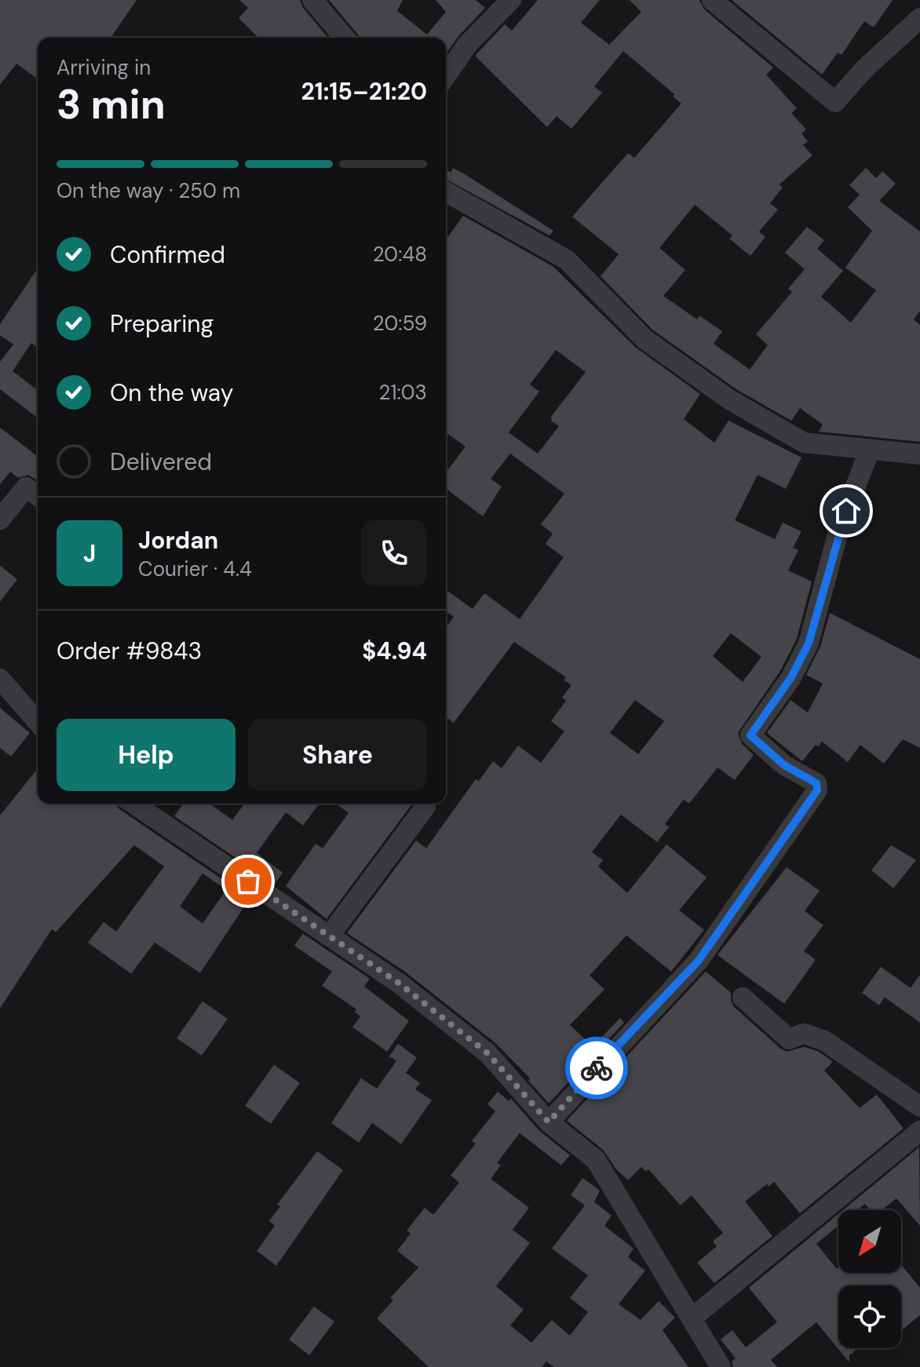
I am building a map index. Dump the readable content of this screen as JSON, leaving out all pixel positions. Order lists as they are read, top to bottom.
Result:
{
  "north": "bottom left",
  "page": {
    "heading": ["3 min", "Arriving in", "21:15–21:20"],
    "panel": [
      "Jordan",
      "Courier · 4.4",
      "Order #9843",
      "$4.94"
    ],
    "bar": "On the way · 250 m",
    "list": [
      ["Confirmed", "20:48"],
      ["Preparing", "20:59"],
      ["On the way", "21:03"],
      "Delivered"
    ],
    "round": "J",
    "buttons": ["Help", "Share"]
  }
}
